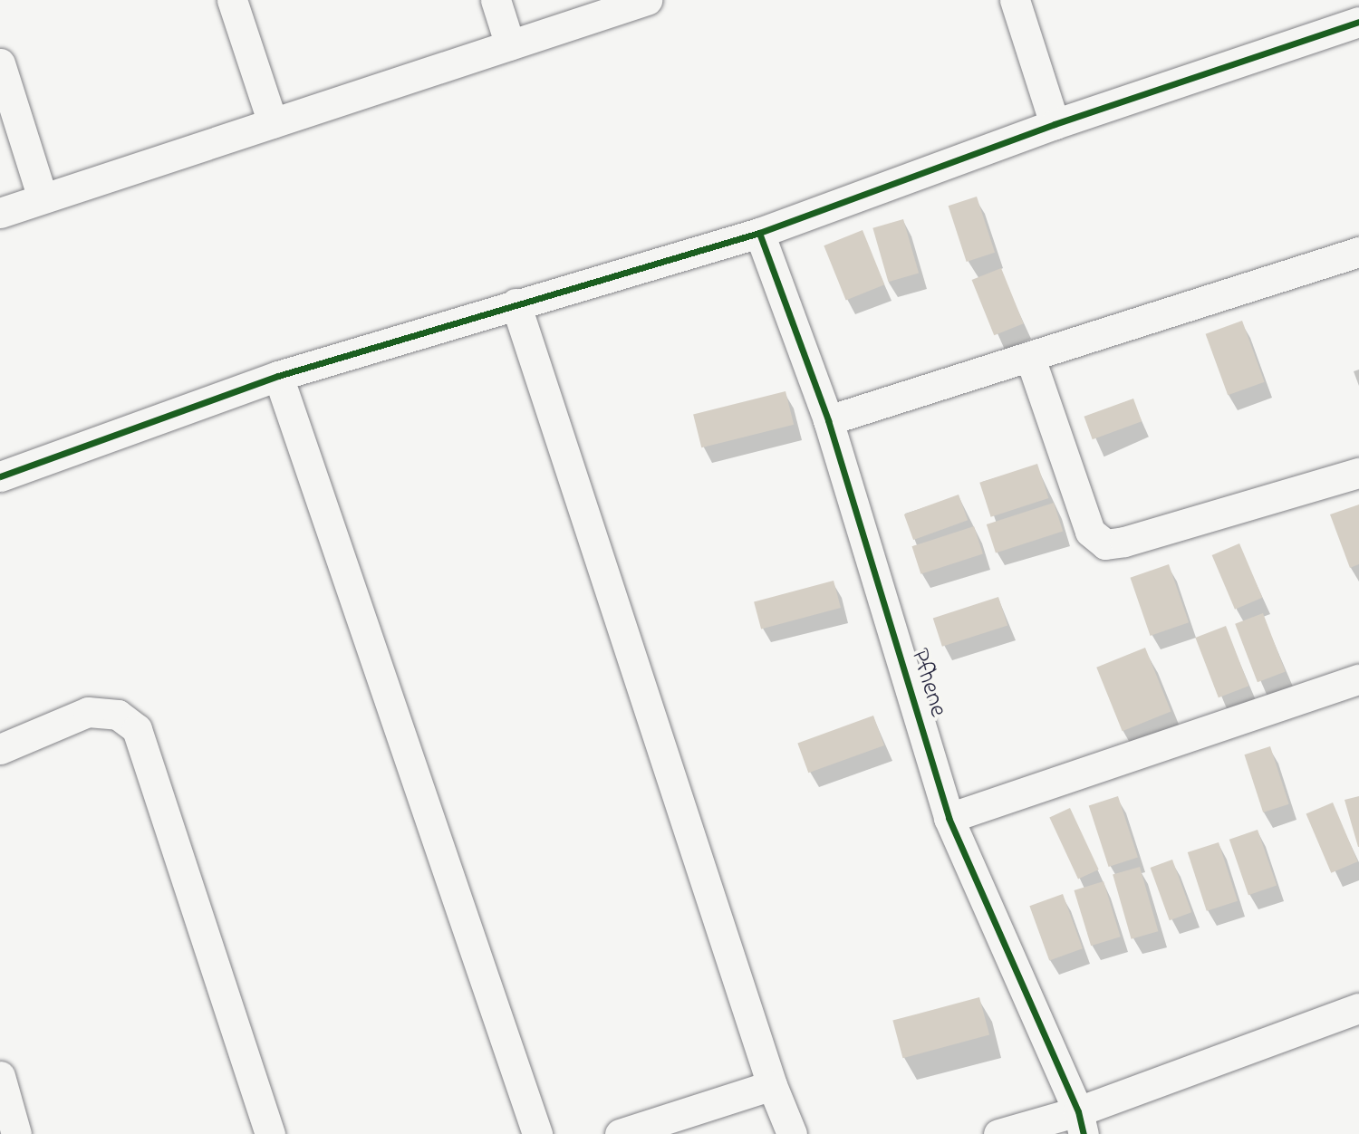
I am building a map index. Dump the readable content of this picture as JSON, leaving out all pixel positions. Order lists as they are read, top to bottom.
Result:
{
  "streets": {
    "street": ["Pfhene"]
  }
}
